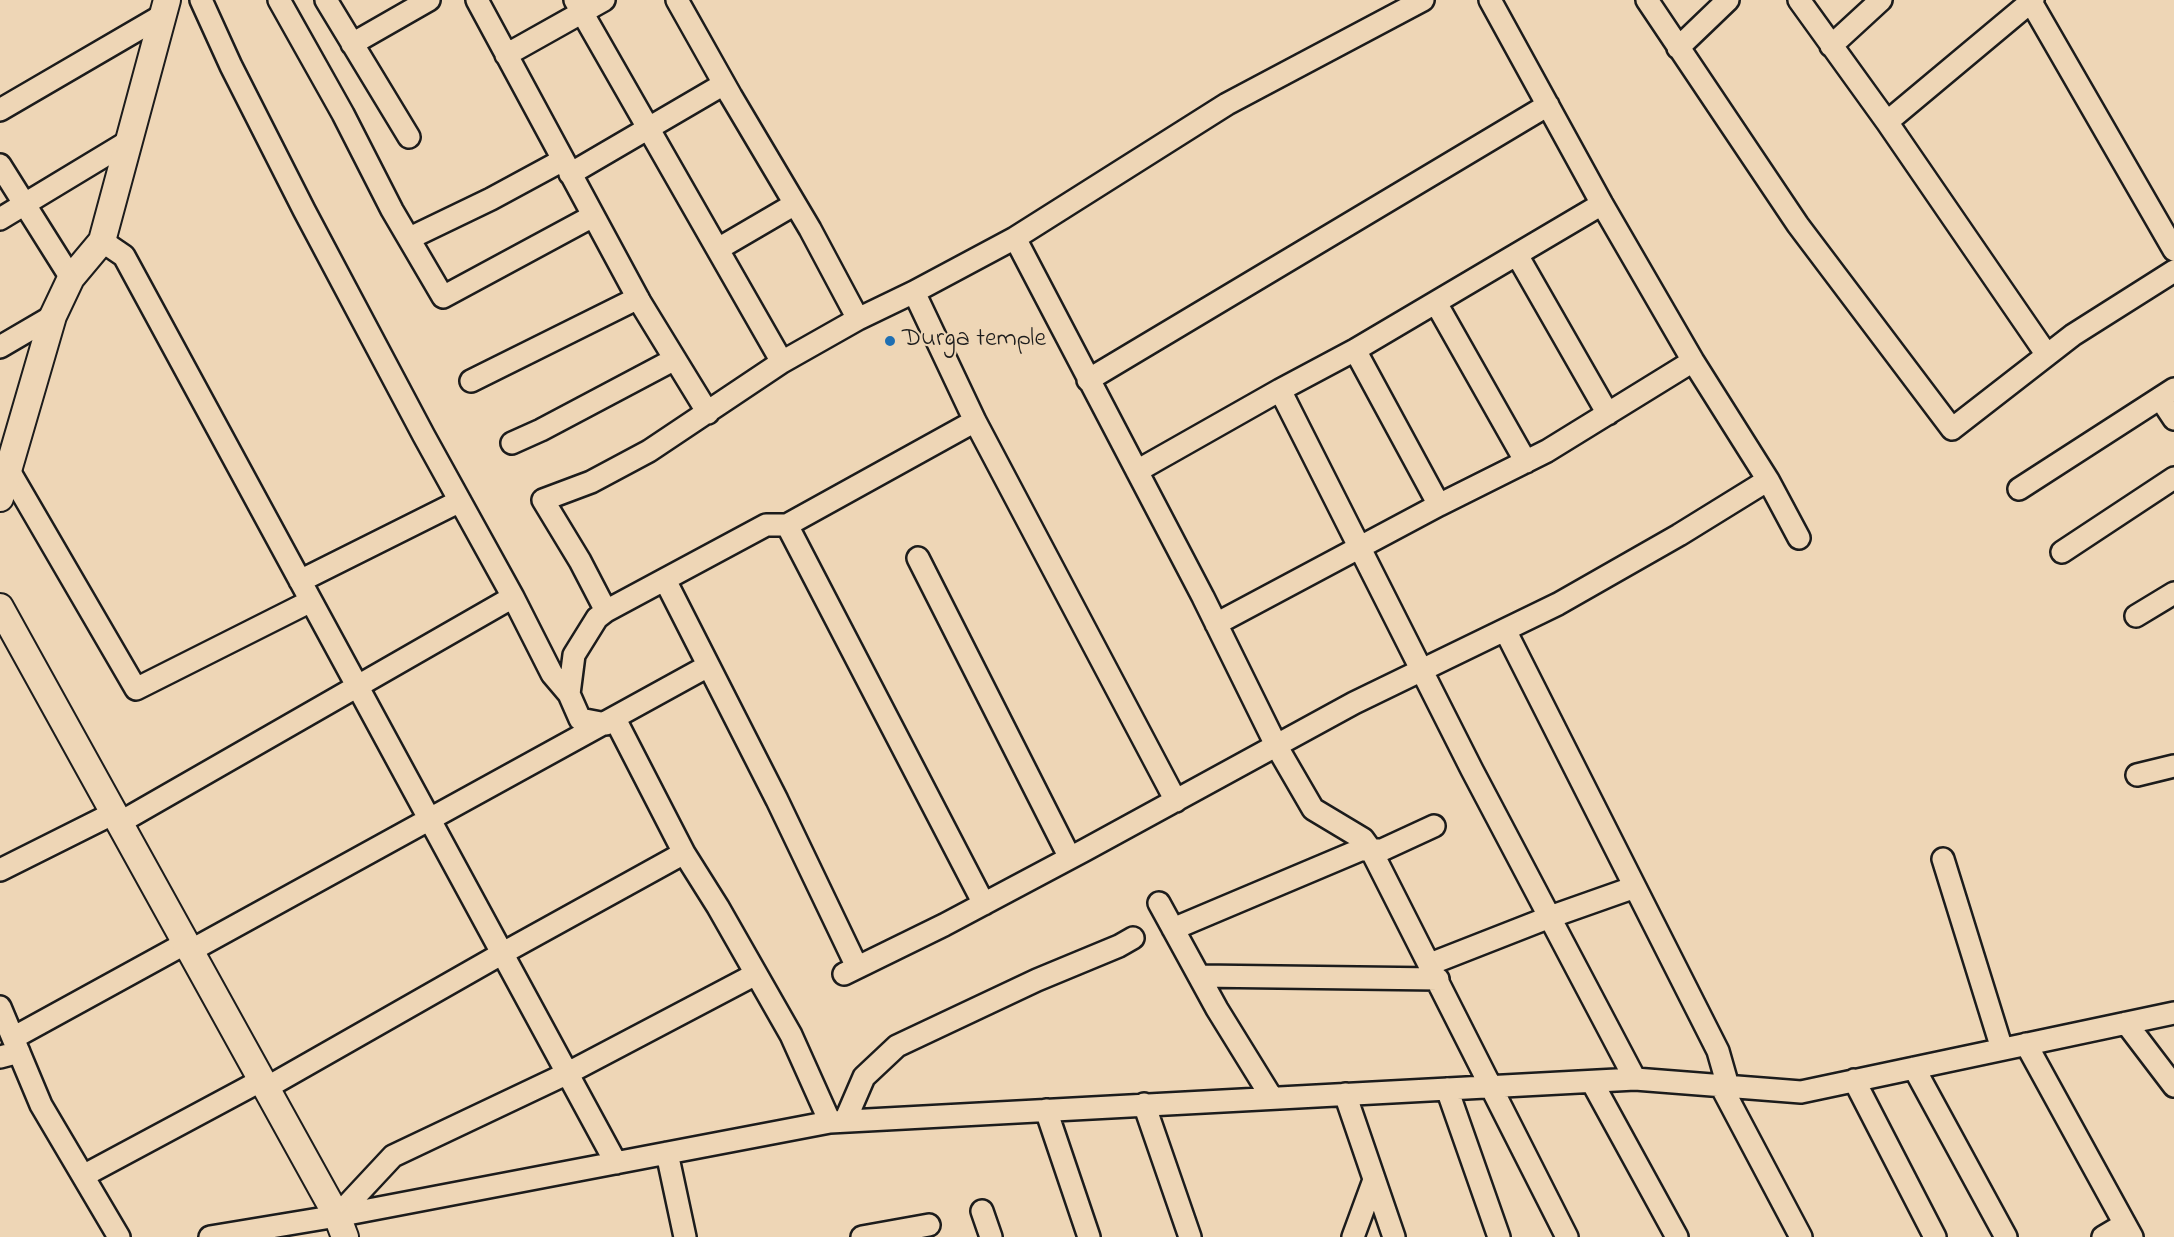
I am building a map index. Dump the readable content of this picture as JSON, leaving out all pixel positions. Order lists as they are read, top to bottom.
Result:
{
  "places": ["Durga temple"]
}
